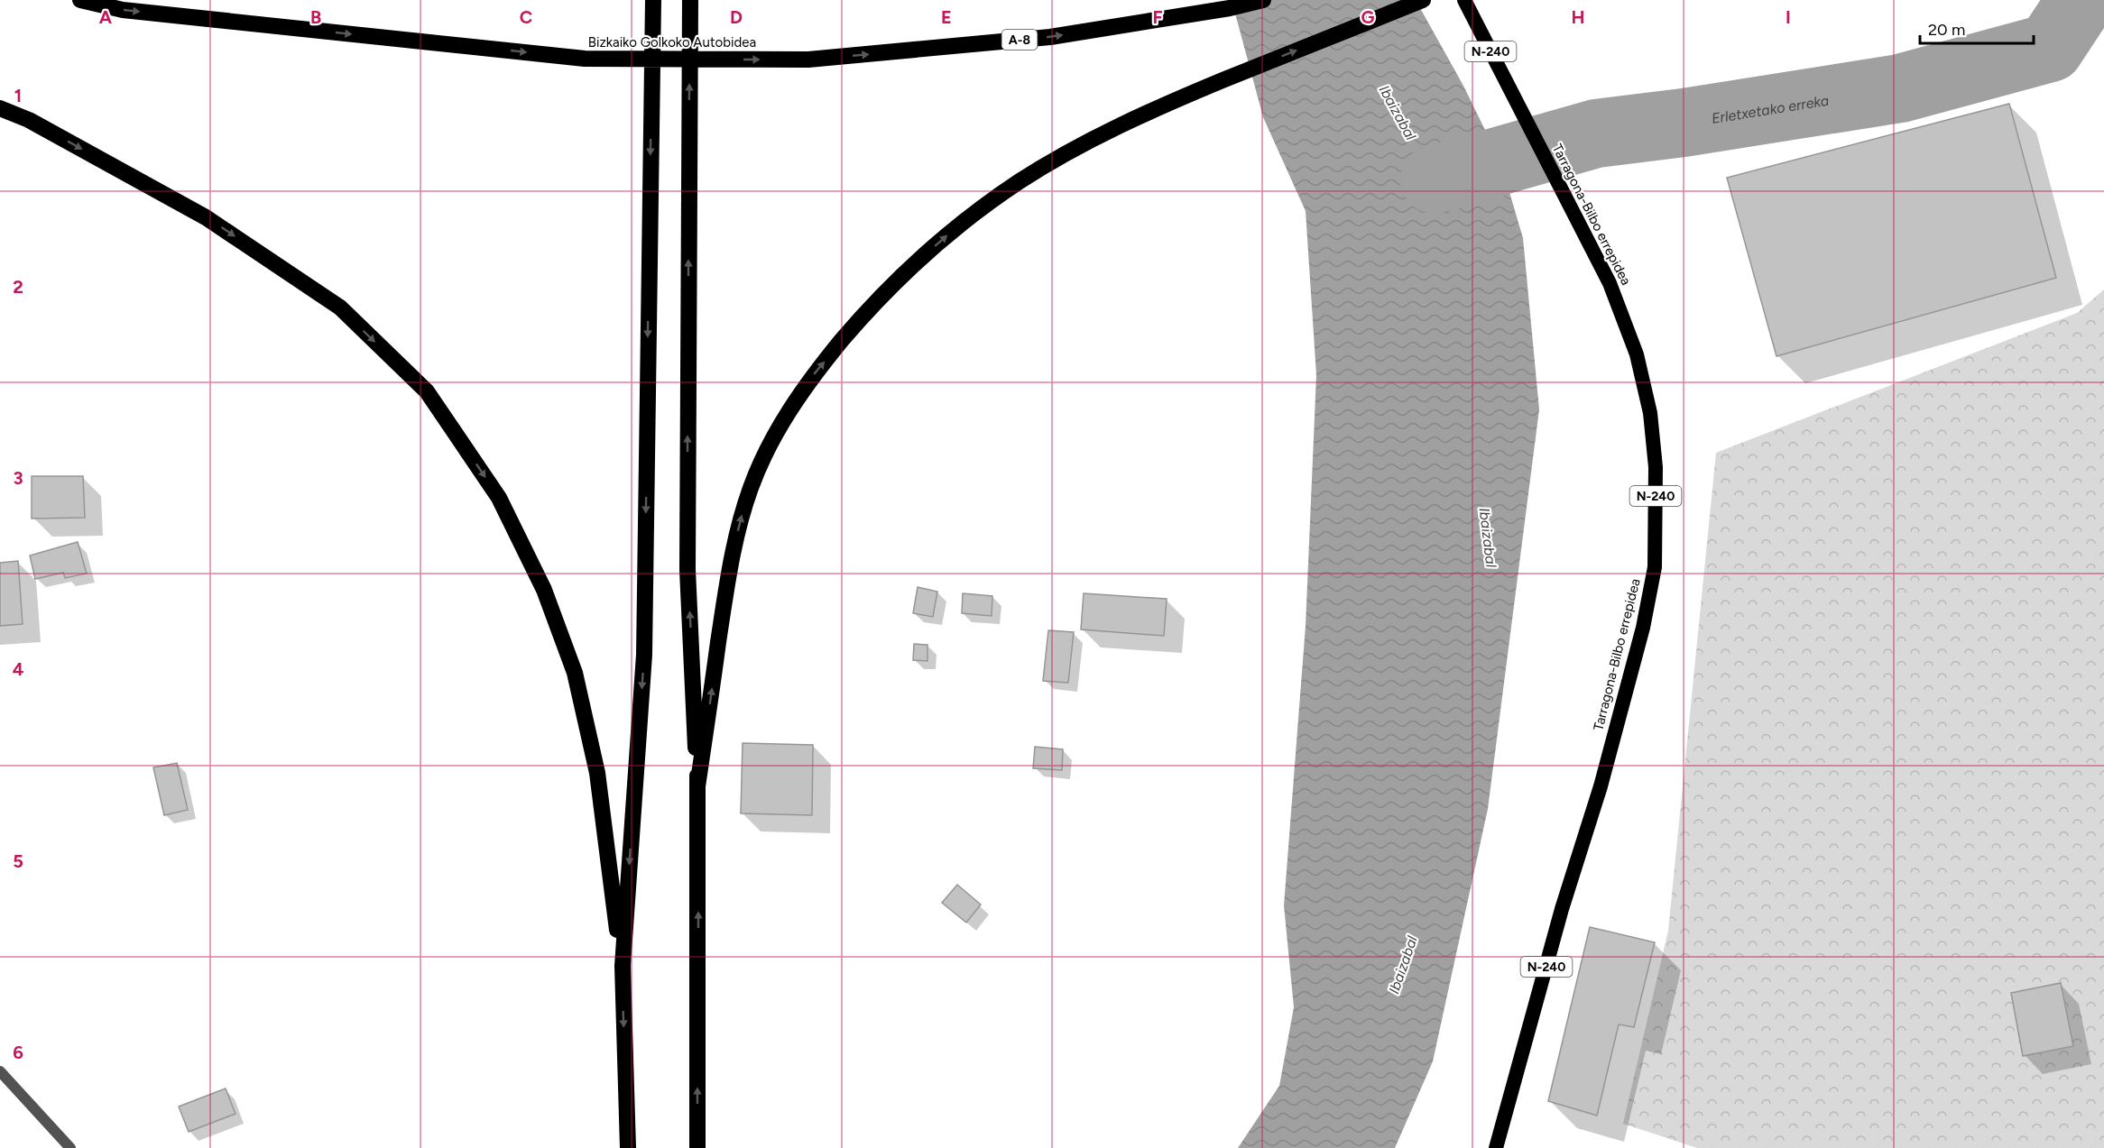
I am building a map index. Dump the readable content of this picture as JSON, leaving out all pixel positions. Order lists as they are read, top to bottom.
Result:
{
  "streets": {
    "highway": [
      "A-8",
      "Bizkaiko Golkoko Autobidea",
      "N-240",
      "Tarragona-Bilbo errepidea"
    ]
  },
  "one_way": ["Bizkaiko Golkoko Autobidea"],
  "water": ["Erletxetako erreka", "Ibaizabal"],
  "scale_bar": "20 m",
  "grid": {
    "columns": [
      "A",
      "B",
      "C",
      "D",
      "E",
      "F",
      "G",
      "H",
      "I"
    ],
    "rows": [
      "1",
      "2",
      "3",
      "4",
      "5",
      "6"
    ]
  }
}
